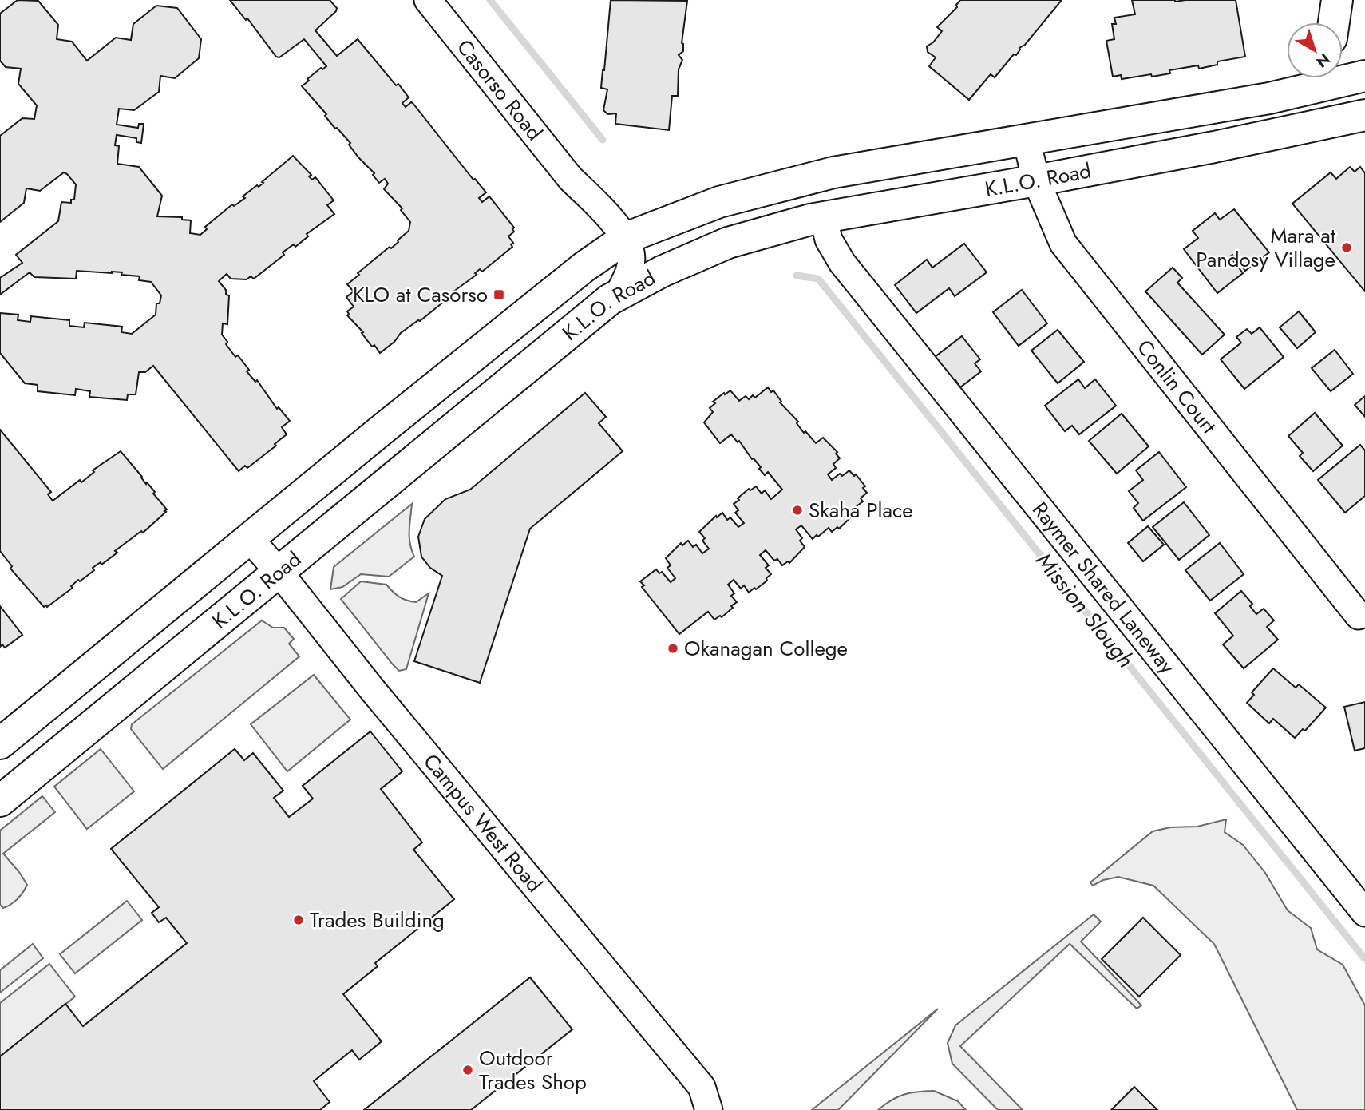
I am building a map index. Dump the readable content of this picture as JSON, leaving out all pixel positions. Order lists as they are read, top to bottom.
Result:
{
  "streets": {
    "main road": ["K.L.O. Road"],
    "street": [
      "Casorso Road",
      "Conlin Court",
      "Raymer Shared Laneway",
      "Campus West Road"
    ]
  },
  "crossings": [
    ["Casorso Road", "K.L.O. Road"],
    ["K.L.O. Road", "Conlin Court"],
    ["K.L.O. Road", "Raymer Shared Laneway"],
    ["K.L.O. Road", "Campus West Road"]
  ],
  "water": ["Mission Slough"],
  "places": {
    "other": [
      "Mara at Pandosy Village",
      "Skaha Place",
      "Okanagan College",
      "Trades Building",
      "Outdoor Trades Shop"
    ],
    "transit": ["KLO at Casorso"]
  },
  "north": "bottom right"
}
